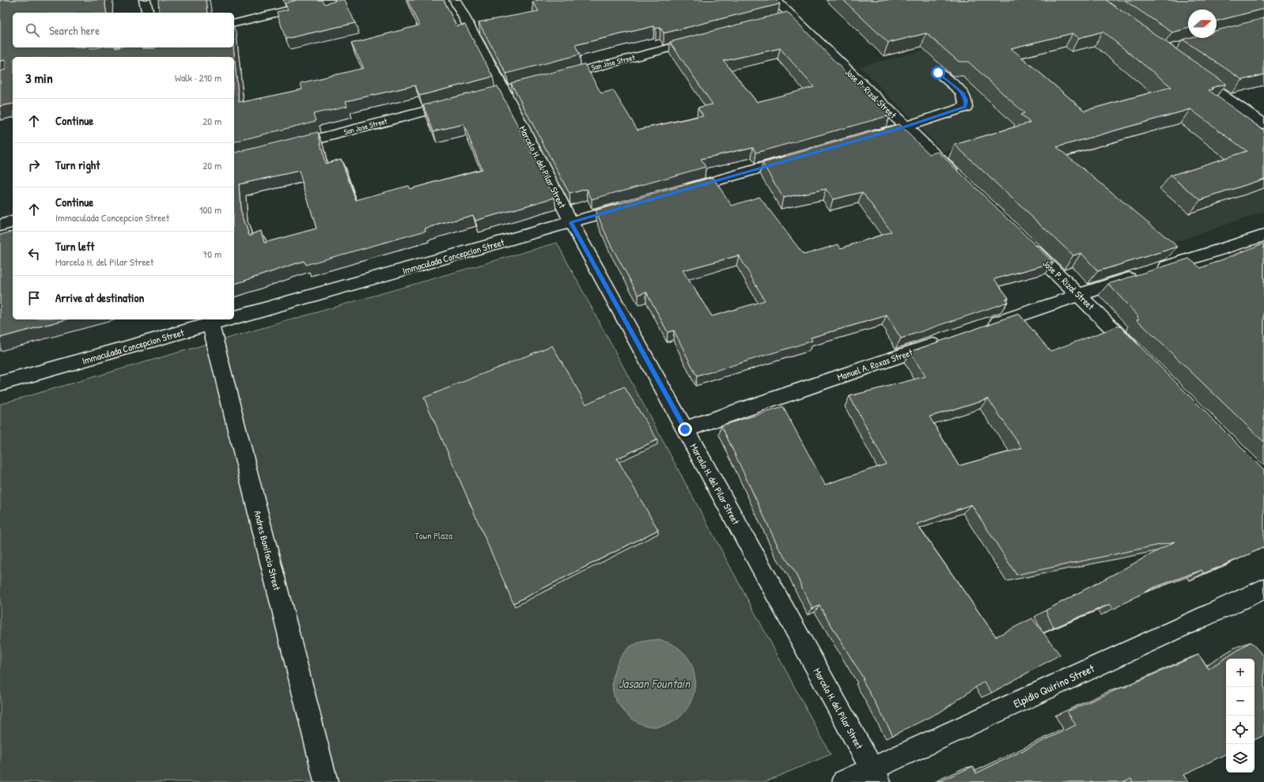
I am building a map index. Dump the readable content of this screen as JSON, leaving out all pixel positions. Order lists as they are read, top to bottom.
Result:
{
  "streets": {
    "street": [
      "San Jose Street",
      "Jose P. Rizal Street",
      "Marcelo H. del Pilar Street",
      "Immaculada Concepcion Street",
      "Manuel A. Roxas Street",
      "Andres Bonifacio Street",
      "Elpidio Quirino Street"
    ]
  },
  "crossings": [
    ["Marcelo H. del Pilar Street", "Immaculada Concepcion Street"],
    ["Marcelo H. del Pilar Street", "Manuel A. Roxas Street"],
    ["Marcelo H. del Pilar Street", "Elpidio Quirino Street"],
    ["Immaculada Concepcion Street", "Andres Bonifacio Street"]
  ],
  "water": ["Jasaan Fountain"],
  "parks": ["Town Plaza"],
  "north": "right",
  "page": {
    "search": "Search here",
    "heading": ["3 min", "Walk · 210 m"],
    "list": [
      ["Continue", "20 m"],
      ["Turn right", "20 m"],
      ["Continue", "Immaculada Concepcion Street", "100 m"],
      ["Turn left", "Marcelo H. del Pilar Street", "70 m"],
      "Arrive at destination"
    ],
    "map_buttons": ["+", "−"]
  }
}
